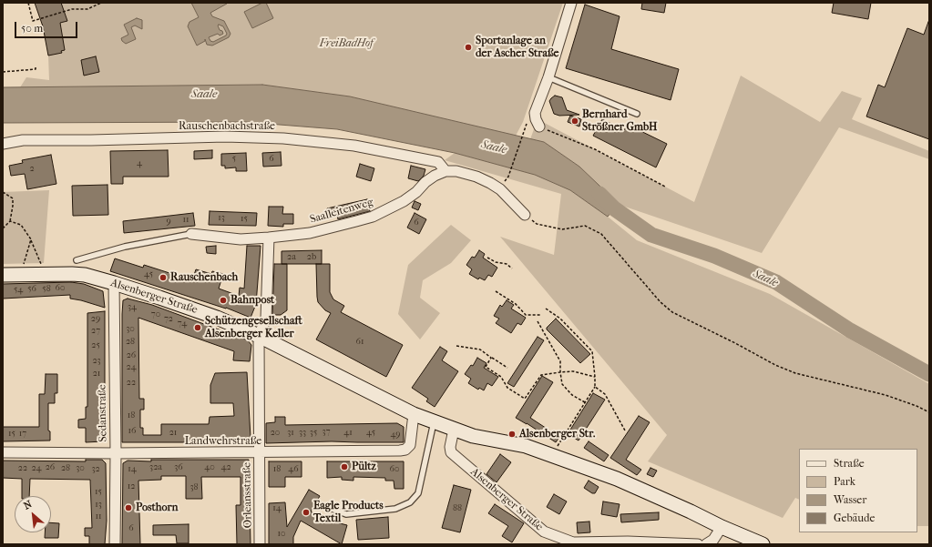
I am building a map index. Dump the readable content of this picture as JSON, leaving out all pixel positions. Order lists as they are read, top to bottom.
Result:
{
  "streets": {
    "street": [
      "Rauschenbachstraße",
      "Saalleitenweg",
      "Alsenberger Straße",
      "Sedanstraße",
      "Landwehrstraße",
      "Orleansstraße"
    ]
  },
  "crossings": [
    ["Rauschenbachstraße", "Saalleitenweg"],
    ["Alsenberger Straße", "Sedanstraße"],
    ["Alsenberger Straße", "Landwehrstraße"],
    ["Alsenberger Straße", "Orleansstraße"],
    ["Sedanstraße", "Landwehrstraße"],
    ["Landwehrstraße", "Orleansstraße"]
  ],
  "water": ["Saale"],
  "parks": ["FreiBadHof"],
  "places": [
    "Sportanlage an der Ascher Straße",
    "Bernhard Strößner GmbH",
    "Rauschenbach",
    "Bahnpost",
    "Schützengesellschaft Alsenberger Keller",
    "Alsenberger Str.",
    "Pültz",
    "Posthorn",
    "Eagle Products Textil"
  ],
  "house_numbers": [
    "5",
    "6",
    "4",
    "2",
    "13",
    "15",
    "11",
    "9",
    "6",
    "2a",
    "2b",
    "45",
    "60",
    "56",
    "58",
    "54",
    "34",
    "70",
    "29",
    "72",
    "74",
    "30",
    "27",
    "28",
    "61",
    "25",
    "26",
    "23",
    "24",
    "21",
    "22",
    "18",
    "16",
    "37",
    "21",
    "20",
    "31",
    "33",
    "35",
    "41",
    "45",
    "15",
    "17",
    "49",
    "26",
    "32a",
    "36",
    "40",
    "42",
    "22",
    "24",
    "28",
    "30",
    "32",
    "14",
    "18",
    "46",
    "60",
    "12",
    "38",
    "15",
    "13",
    "14",
    "88",
    "11",
    "6",
    "10"
  ],
  "legend": [
    "Straße",
    "Park",
    "Wasser",
    "Gebäude"
  ],
  "scale_bar": "50 m",
  "north": "top left"
}
